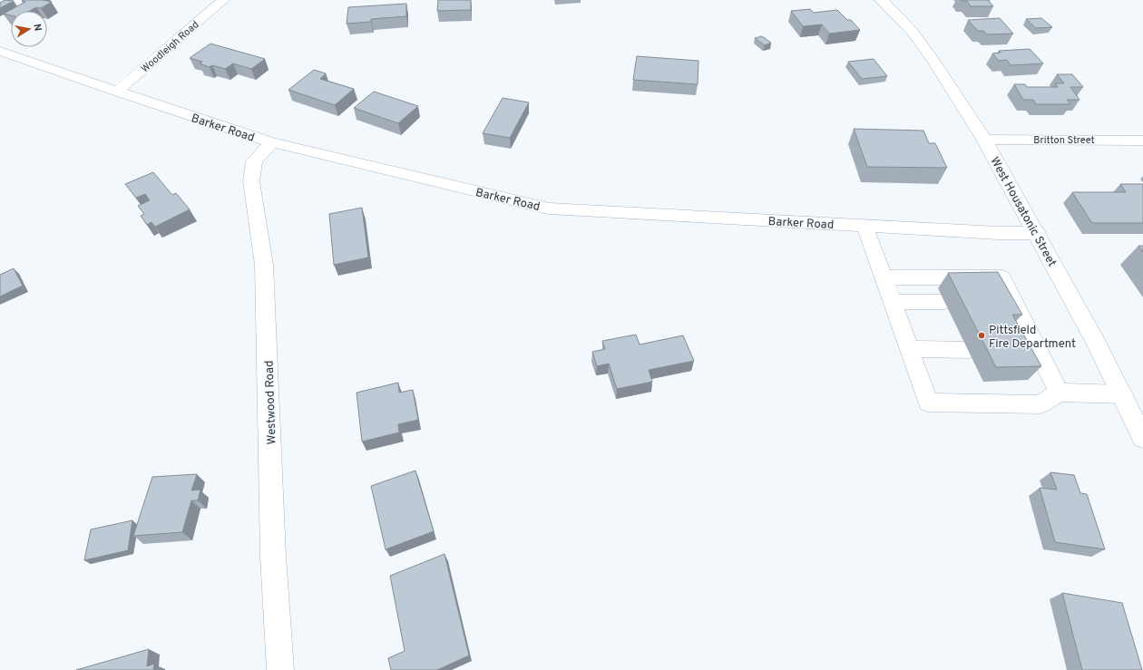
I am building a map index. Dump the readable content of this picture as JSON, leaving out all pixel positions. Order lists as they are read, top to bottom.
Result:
{
  "streets": {
    "main road": [
      "Woodleigh Road",
      "Barker Road",
      "Britton Street",
      "West Housatonic Street",
      "Westwood Road"
    ]
  },
  "crossings": [
    ["Woodleigh Road", "Barker Road"],
    ["Barker Road", "West Housatonic Street"],
    ["Barker Road", "Westwood Road"],
    ["Britton Street", "West Housatonic Street"]
  ],
  "places": ["Pittsfield Fire Department"],
  "north": "right"
}
